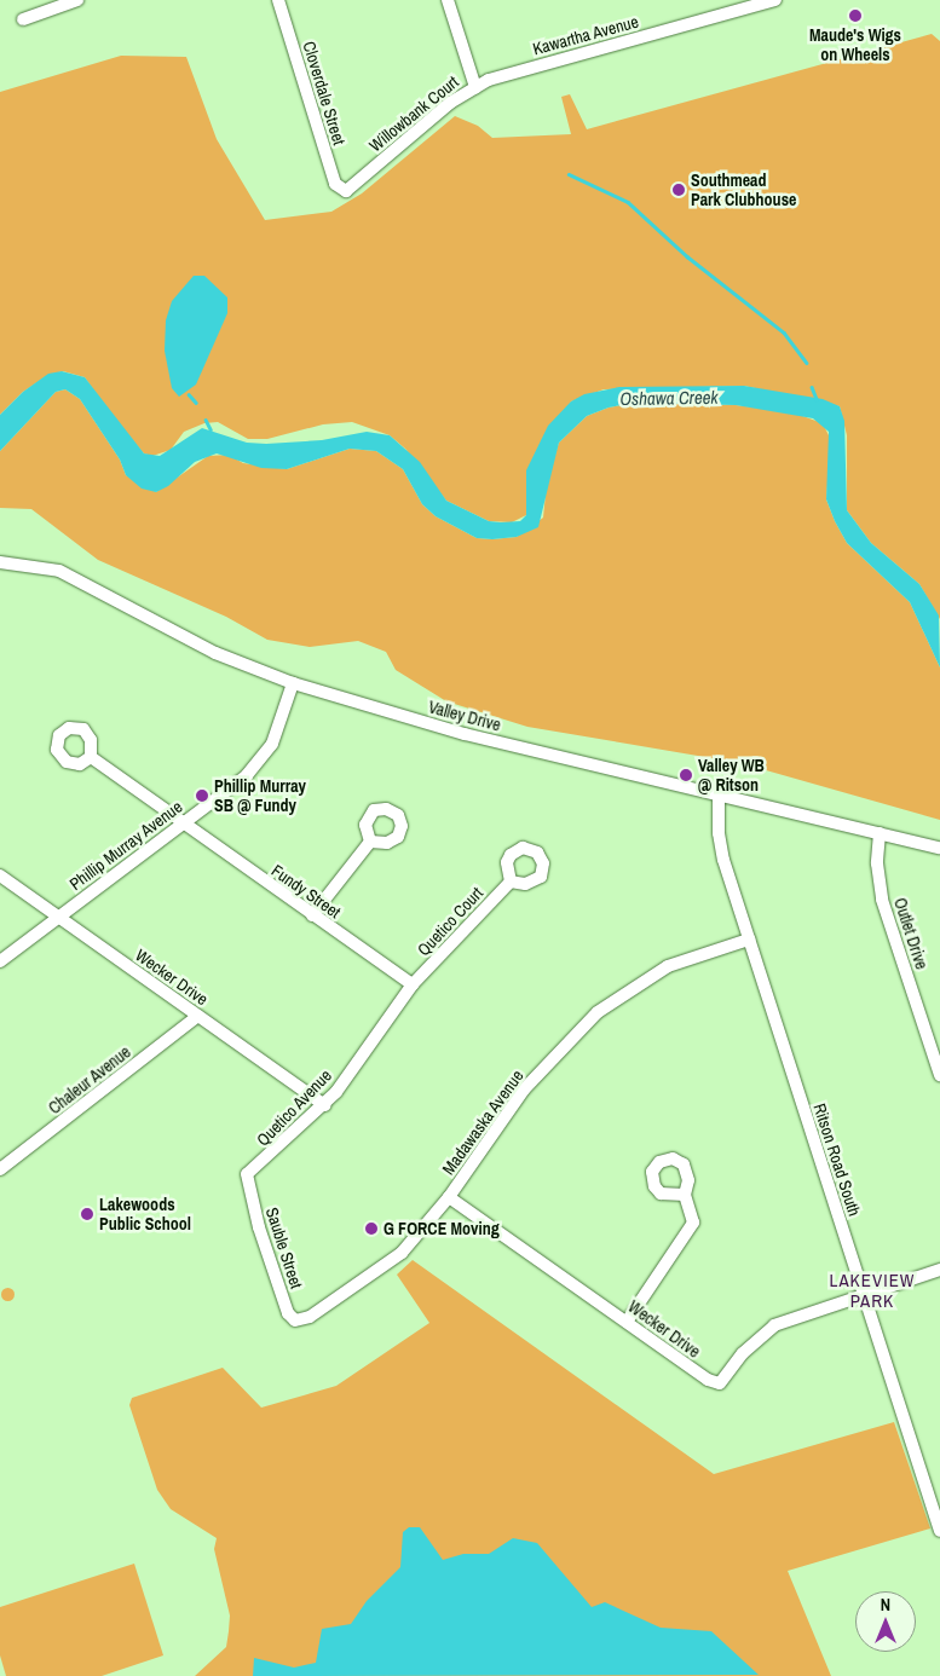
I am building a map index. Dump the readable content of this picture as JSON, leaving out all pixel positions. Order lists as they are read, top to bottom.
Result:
{
  "streets": {
    "street": [
      "Kawartha Avenue",
      "Cloverdale Street",
      "Willowbank Court",
      "Valley Drive",
      "Phillip Murray Avenue",
      "Fundy Street",
      "Quetico Court",
      "Outlet Drive",
      "Wecker Drive",
      "Chaleur Avenue",
      "Quetico Avenue",
      "Madawaska Avenue",
      "Ritson Road South",
      "Sauble Street"
    ]
  },
  "crossings": [
    ["Kawartha Avenue", "Willowbank Court"],
    ["Cloverdale Street", "Willowbank Court"],
    ["Valley Drive", "Phillip Murray Avenue"],
    ["Valley Drive", "Outlet Drive"],
    ["Valley Drive", "Ritson Road South"],
    ["Phillip Murray Avenue", "Fundy Street"],
    ["Phillip Murray Avenue", "Wecker Drive"],
    ["Fundy Street", "Quetico Court"],
    ["Fundy Street", "Quetico Avenue"],
    ["Quetico Court", "Quetico Avenue"],
    ["Wecker Drive", "Chaleur Avenue"],
    ["Wecker Drive", "Quetico Avenue"],
    ["Wecker Drive", "Madawaska Avenue"],
    ["Wecker Drive", "Ritson Road South"],
    ["Quetico Avenue", "Sauble Street"],
    ["Madawaska Avenue", "Ritson Road South"],
    ["Madawaska Avenue", "Sauble Street"]
  ],
  "districts": ["LAKEVIEW PARK"],
  "water": ["Oshawa Creek"],
  "places": [
    "Maude's Wigs on Wheels",
    "Southmead Park Clubhouse",
    "Valley WB @ Ritson",
    "Phillip Murray SB @ Fundy",
    "Lakewoods Public School",
    "G FORCE Moving"
  ],
  "north": "top"
}
